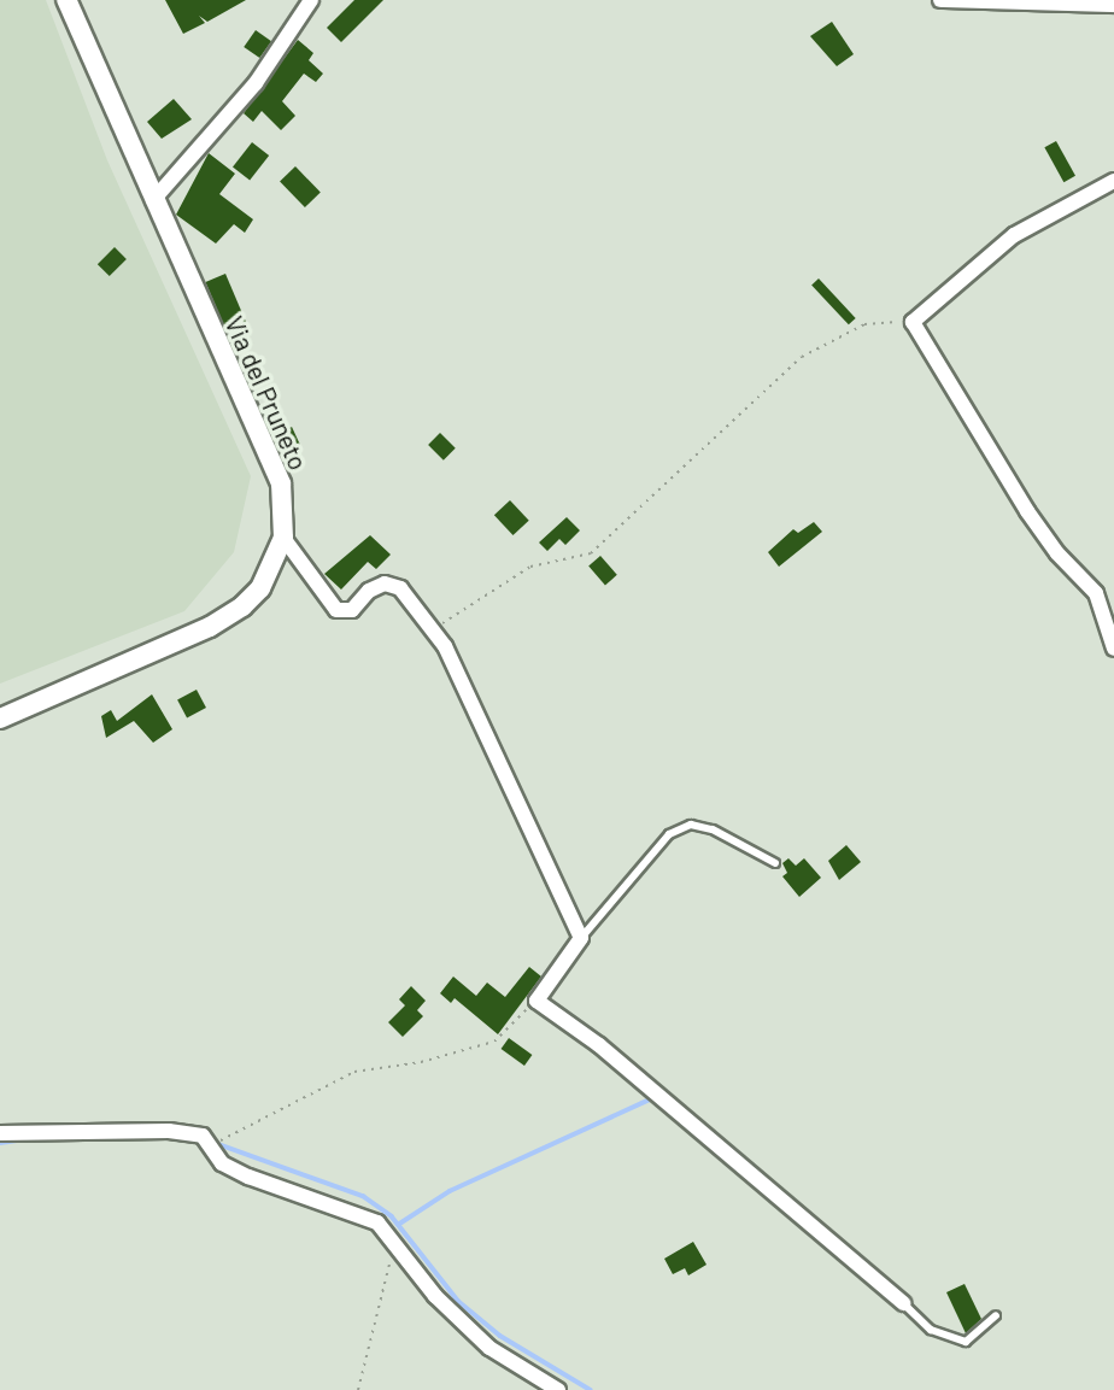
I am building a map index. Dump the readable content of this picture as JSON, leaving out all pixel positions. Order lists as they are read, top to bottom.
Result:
{
  "streets": {
    "street": ["Via del Pruneto"]
  }
}
